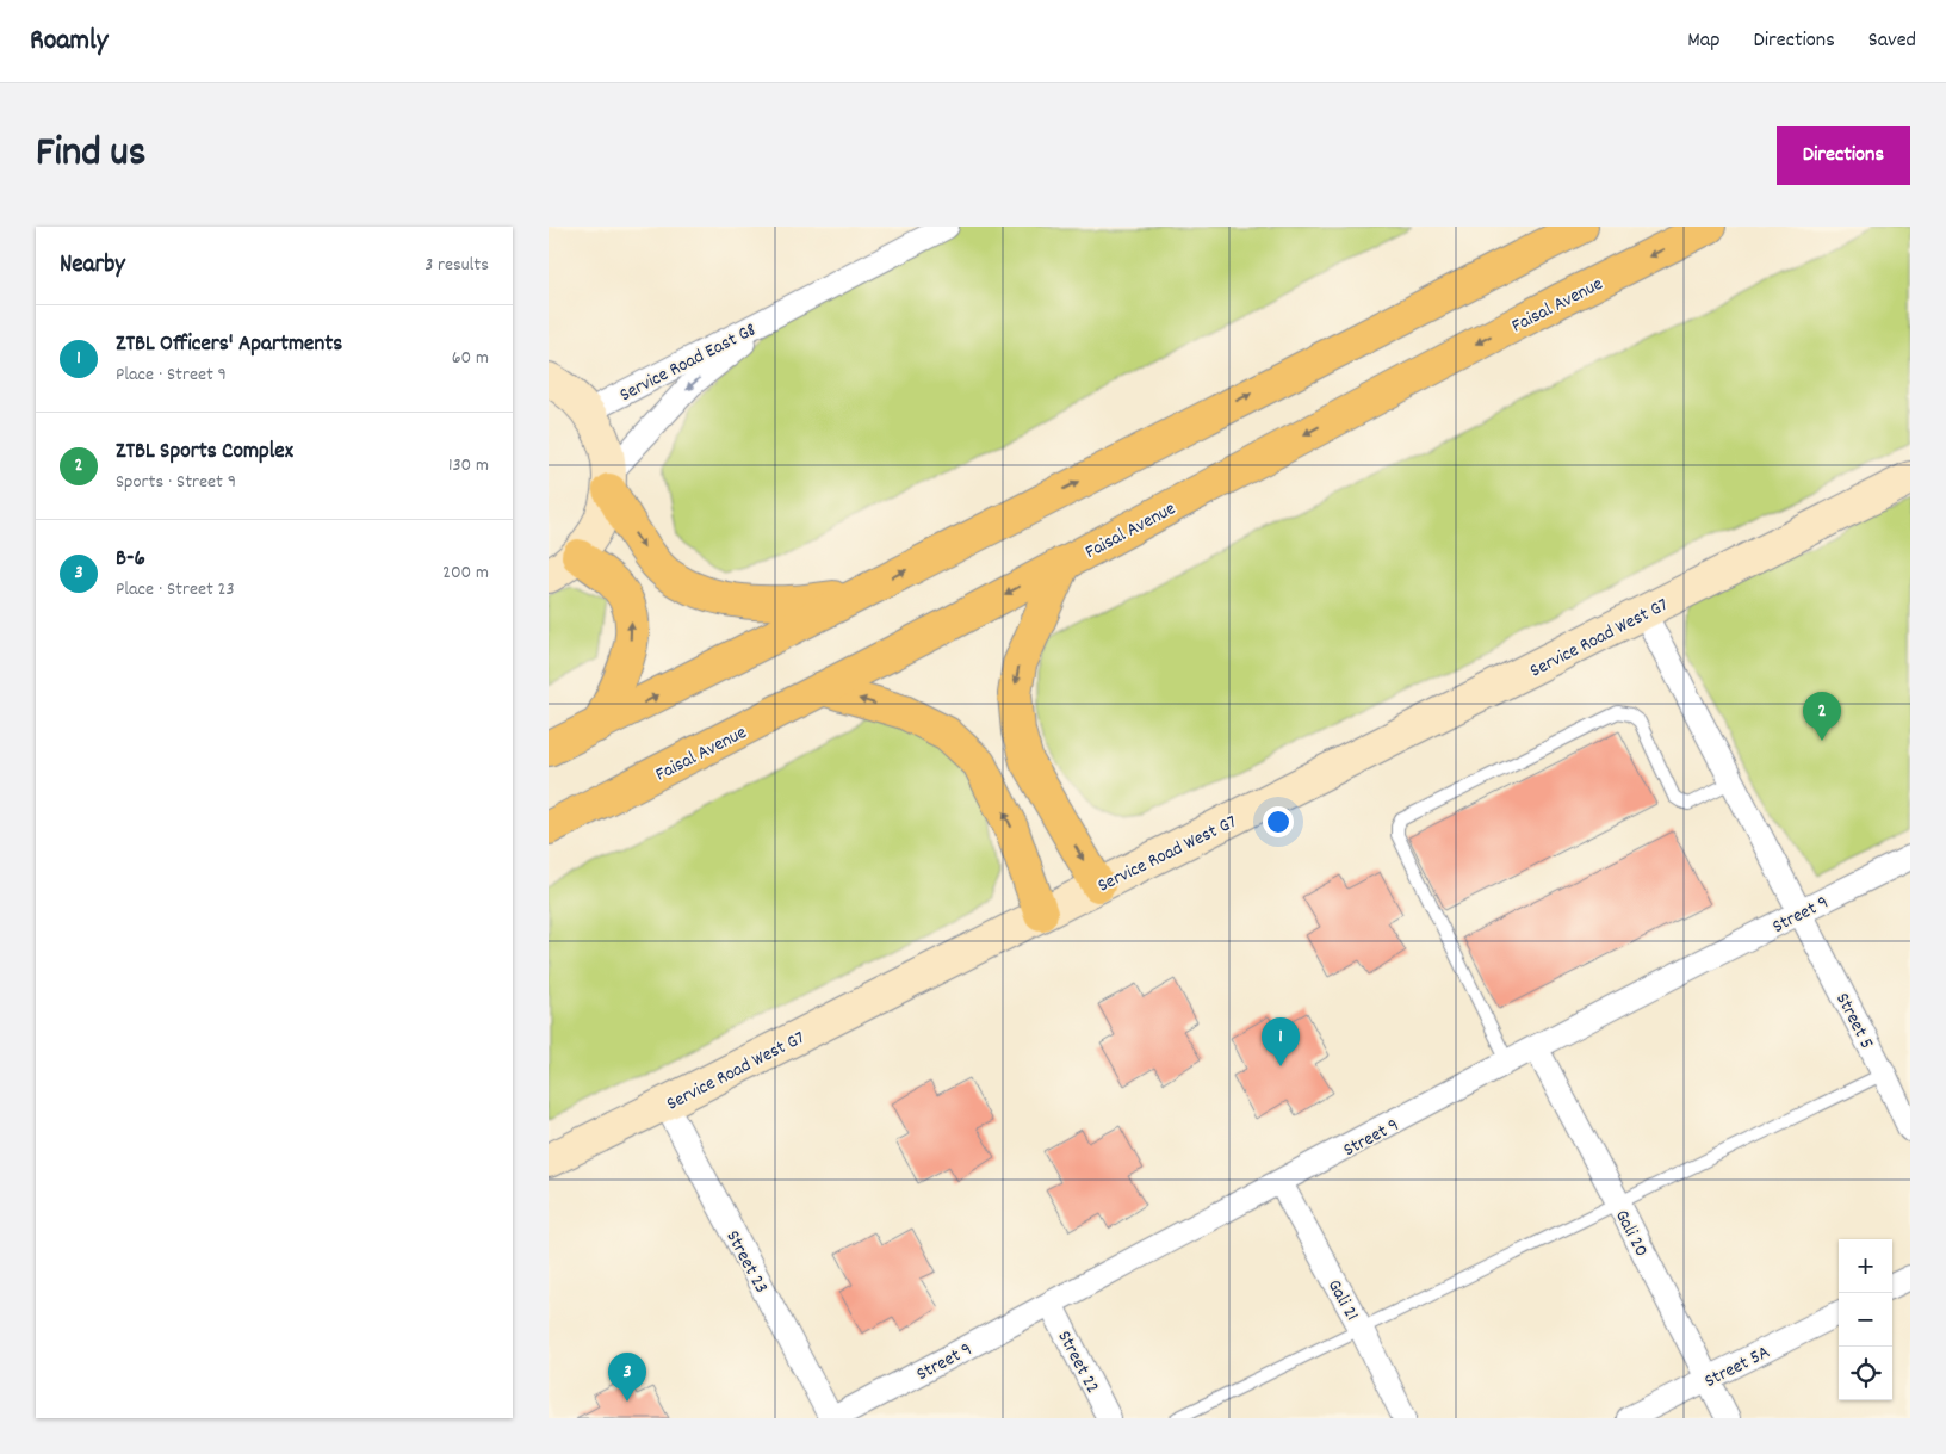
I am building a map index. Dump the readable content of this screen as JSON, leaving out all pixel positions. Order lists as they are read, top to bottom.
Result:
{
  "streets": {
    "main road": ["Faisal Avenue"],
    "street": [
      "Service Road East G8",
      "Service Road West G7",
      "Street 9",
      "Street 5",
      "Gali 20",
      "Street 23",
      "Gali 21",
      "Street 22",
      "Street 5A"
    ]
  },
  "crossings": [
    ["Service Road West G7", "Street 5"],
    ["Service Road West G7", "Street 23"],
    ["Street 9", "Street 5"],
    ["Street 9", "Gali 20"],
    ["Street 9", "Street 23"],
    ["Street 9", "Gali 21"],
    ["Street 9", "Street 22"],
    ["Gali 20", "Street 5A"]
  ],
  "page": {
    "header": "Roamly",
    "nav": ["Map", "Directions", "Saved"],
    "title": "Find us",
    "buttons": "Directions",
    "heading": ["Nearby", "3 results"],
    "list": [
      {
        "mark": "1",
        "name": "ZTBL Officers' Apartments",
        "note": "Place · Street 9",
        "value": "60 m"
      },
      {
        "mark": "2",
        "name": "ZTBL Sports Complex",
        "note": "Sports · Street 9",
        "value": "130 m"
      },
      {
        "mark": "3",
        "name": "B-6",
        "note": "Place · Street 23",
        "value": "200 m"
      }
    ],
    "pins": ["2", "1", "3"],
    "map_buttons": ["+", "−"]
  }
}
